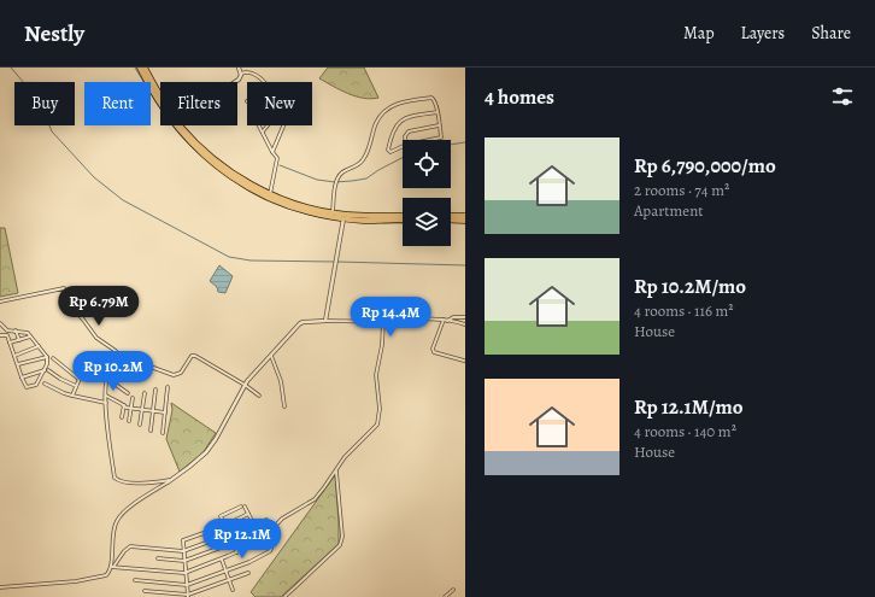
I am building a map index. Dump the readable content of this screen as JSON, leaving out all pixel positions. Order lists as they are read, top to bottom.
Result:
{
  "page": {
    "header": "Nestly",
    "nav": ["Map", "Layers", "Share"],
    "heading": "4 homes",
    "chip": [
      "Buy",
      "Rent",
      "Filters",
      "New"
    ],
    "list": [
      {
        "name": "Rp 6,790,000/mo",
        "note": "2 rooms · 74 m² · Apartment"
      },
      {
        "name": "Rp 10.2M/mo",
        "note": "4 rooms · 116 m² · House"
      },
      {
        "name": "Rp 12.1M/mo",
        "note": "4 rooms · 140 m² · House"
      }
    ],
    "price": [
      "Rp 6.79M",
      "Rp 14.4M",
      "Rp 10.2M",
      "Rp 12.1M"
    ]
  }
}
